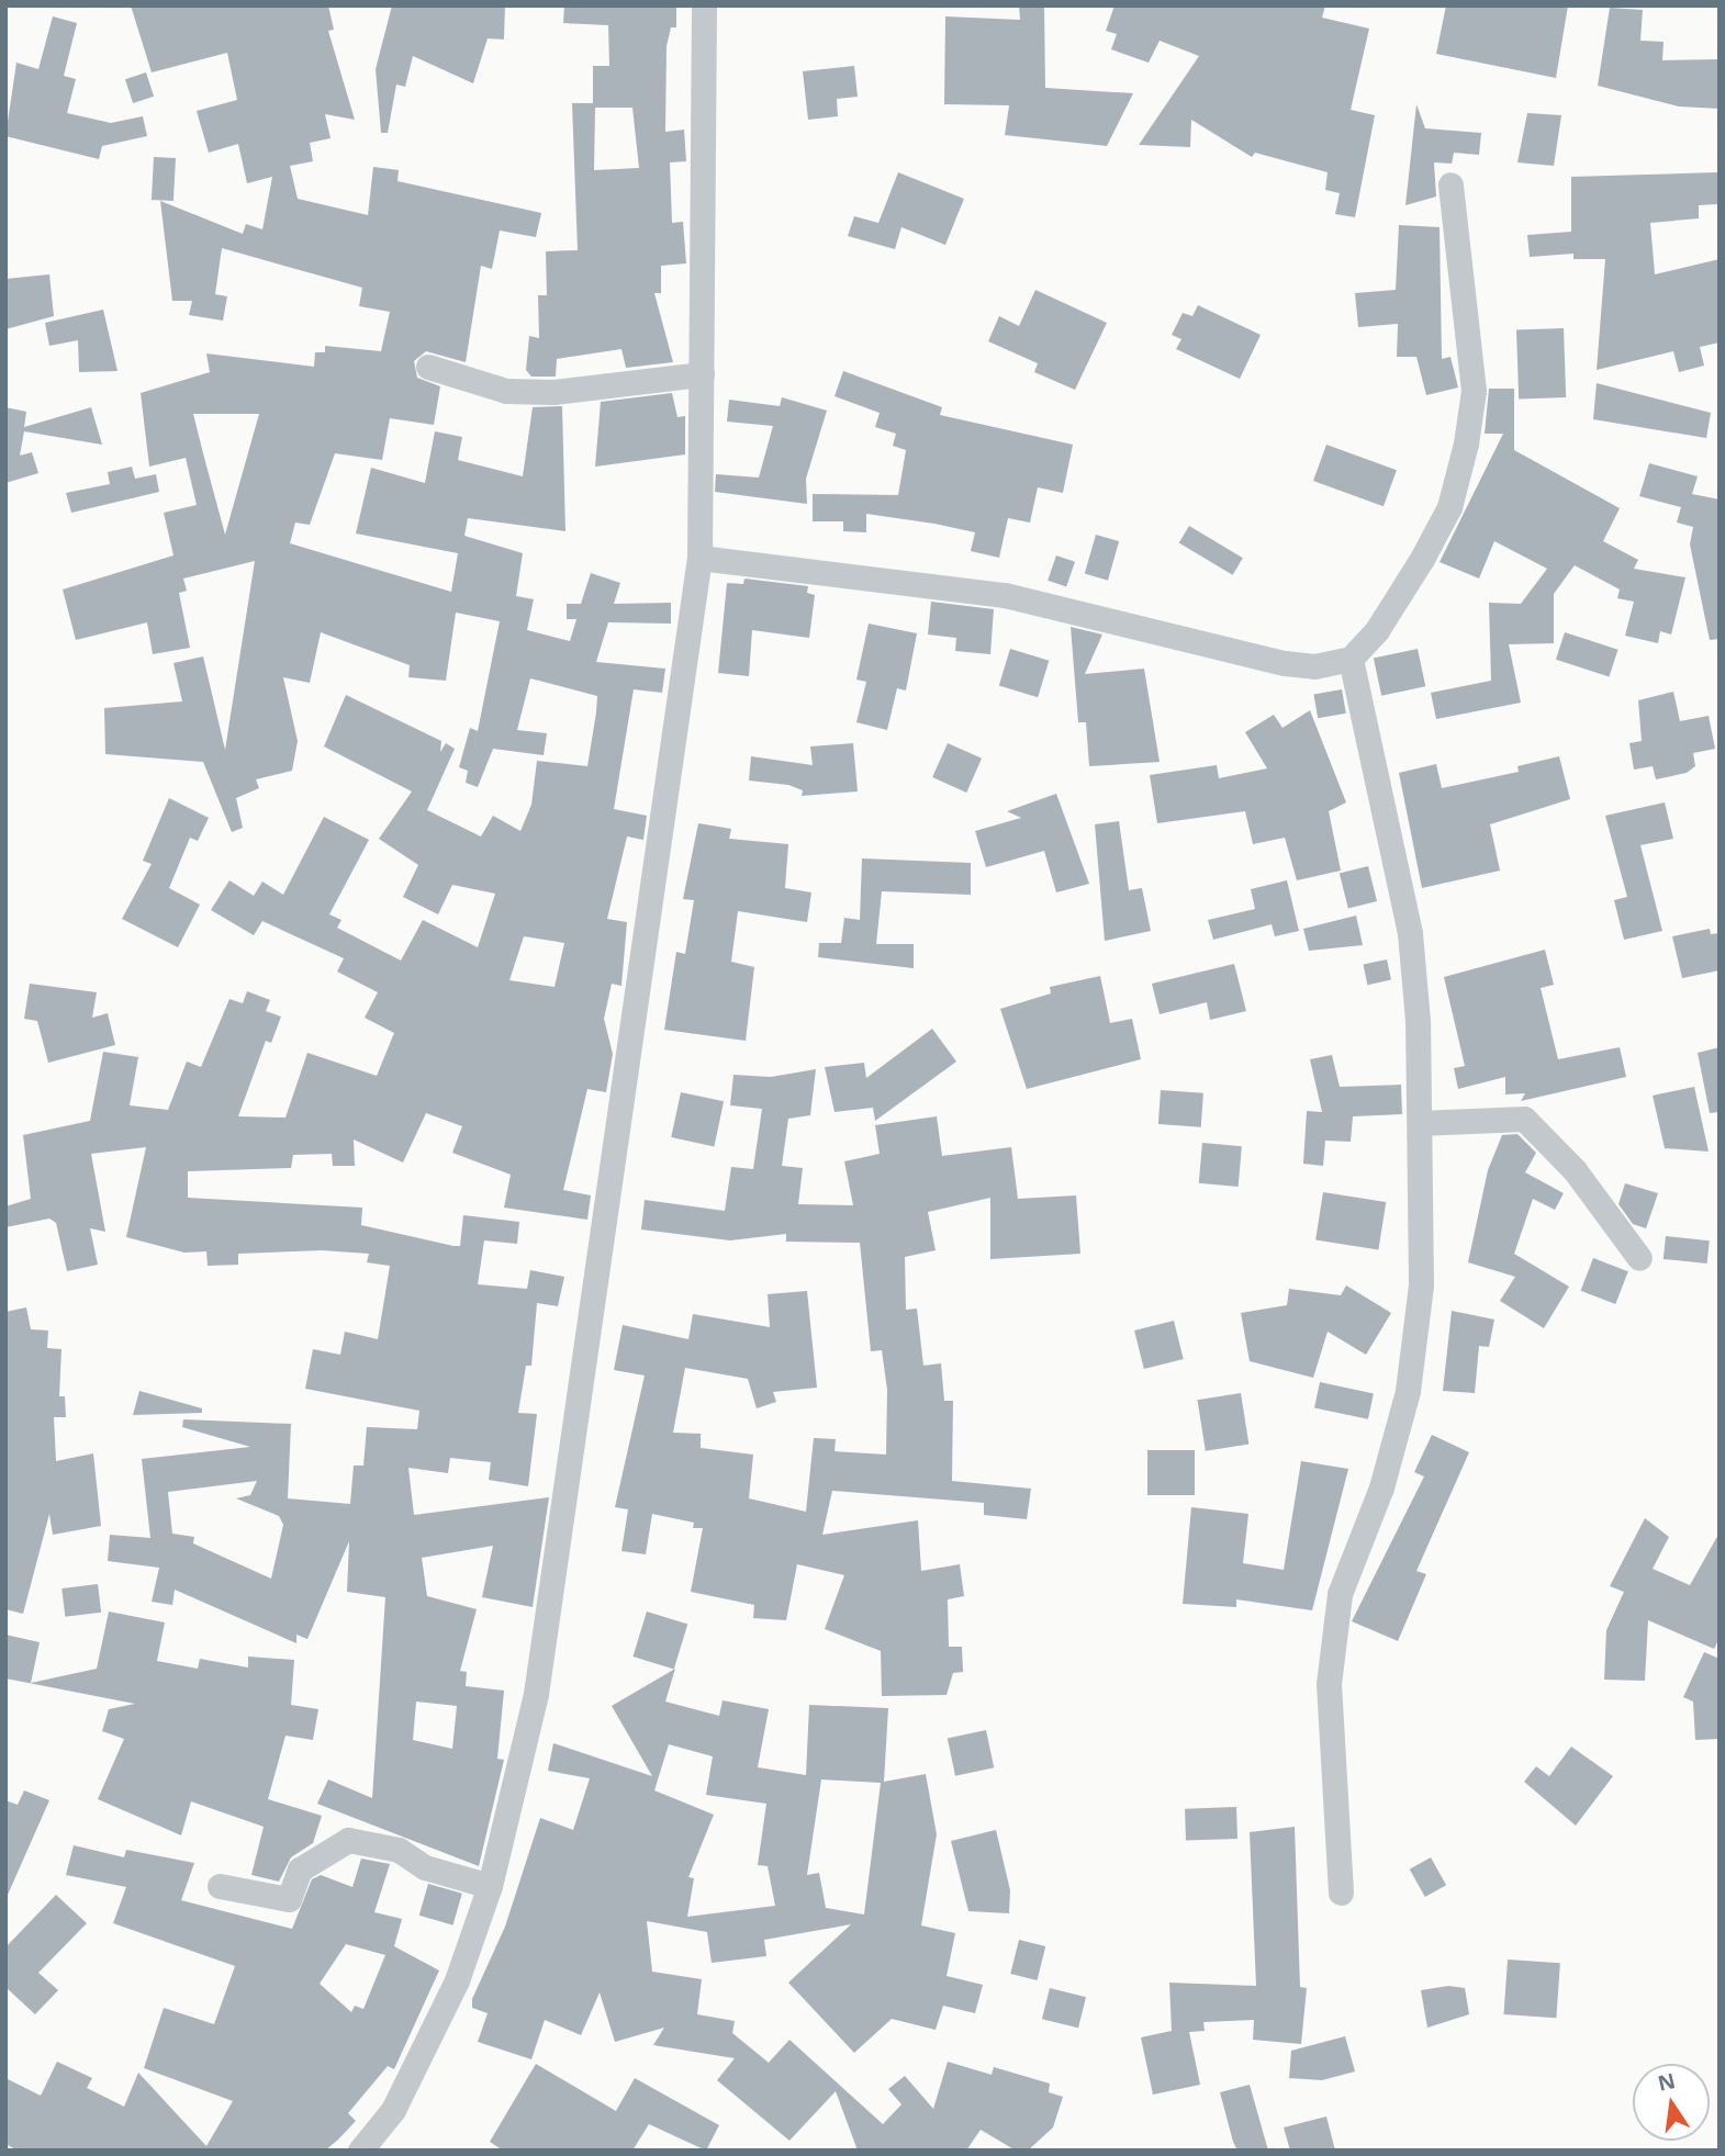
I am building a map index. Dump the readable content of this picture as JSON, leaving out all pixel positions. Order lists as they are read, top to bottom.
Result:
{
  "north": "top"
}
